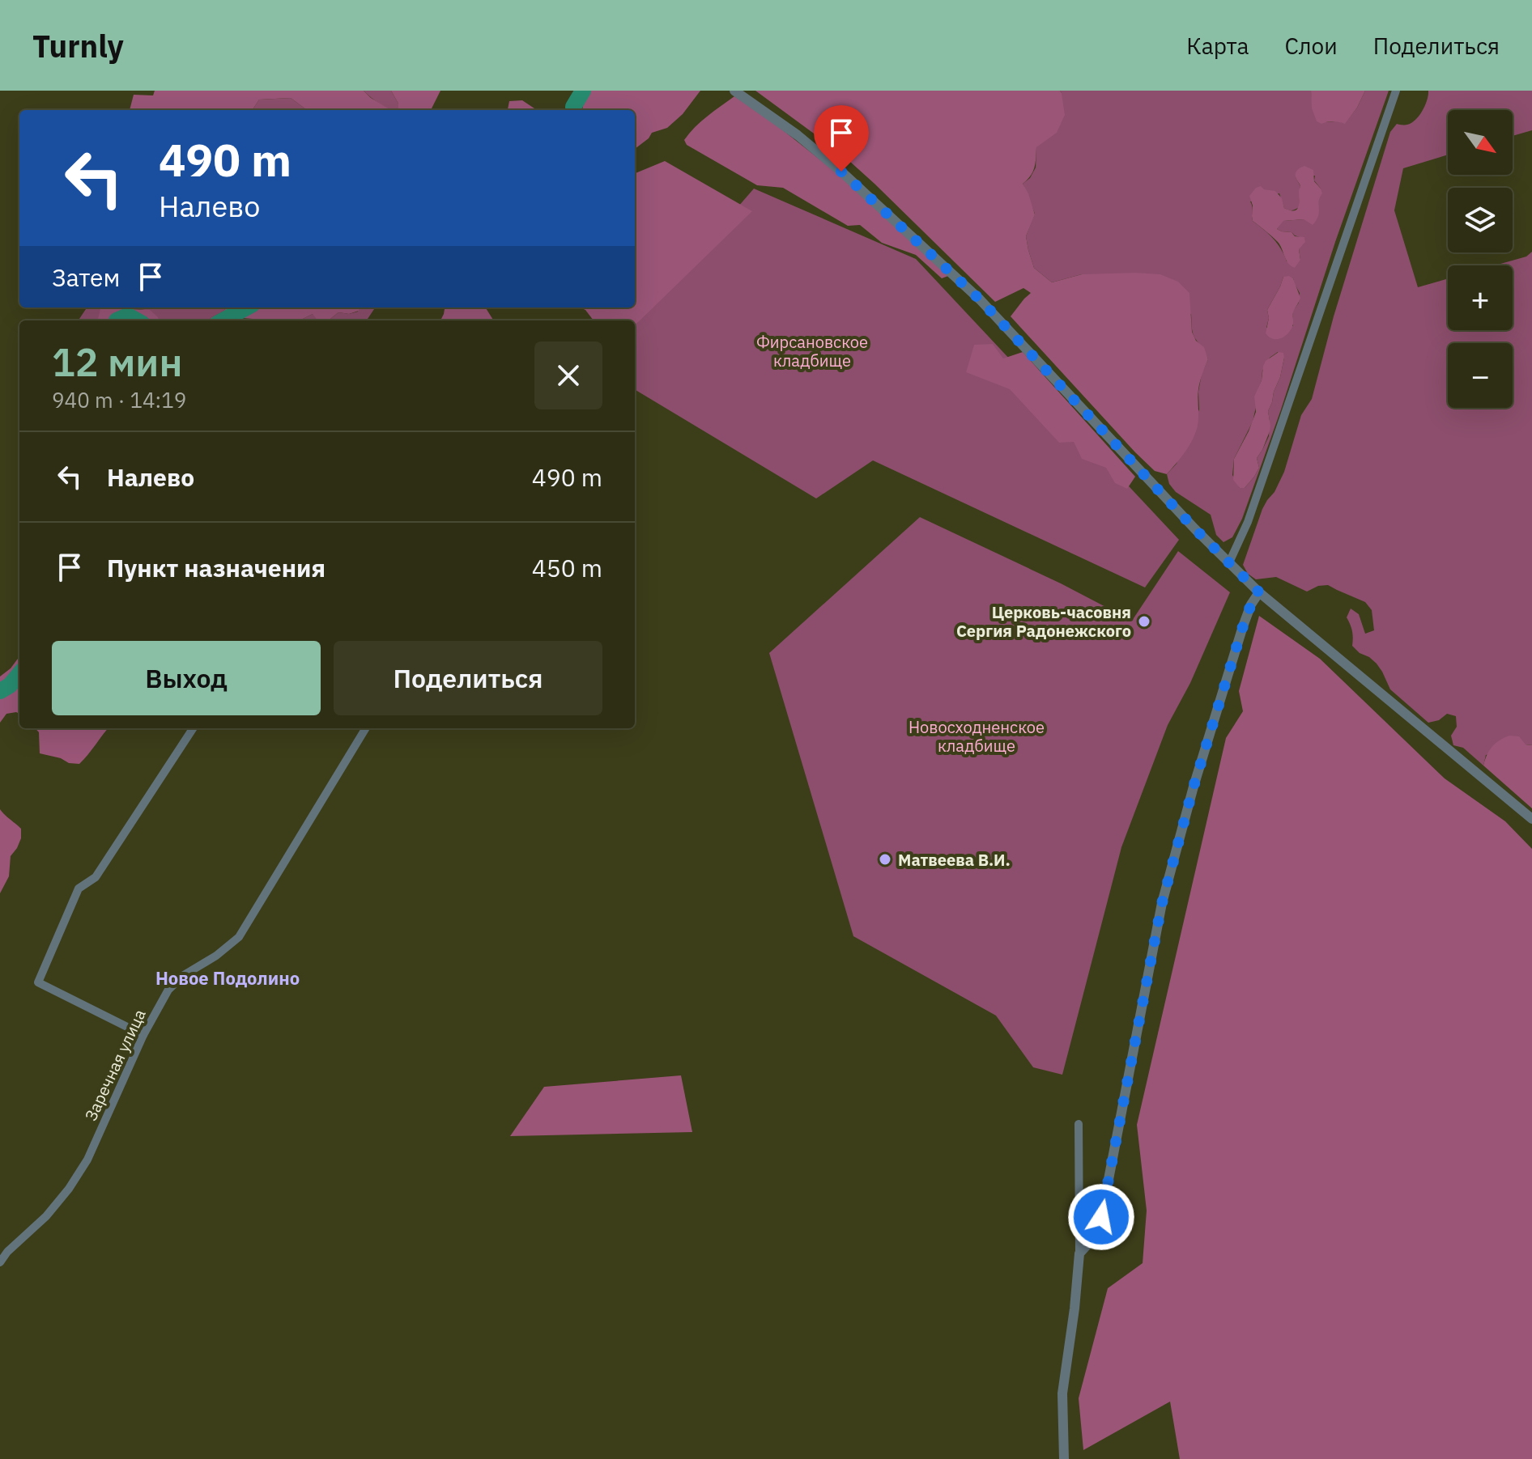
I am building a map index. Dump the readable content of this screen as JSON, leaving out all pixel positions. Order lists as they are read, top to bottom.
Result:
{
  "streets": {
    "street": ["Заречная улица"]
  },
  "districts": ["Новое Подолино"],
  "parks": ["Фирсановское кладбище", "Новосходненское кладбище"],
  "places": ["Церковь-часовня Сергия Радонежского", "Матвеева В.И."],
  "north": "bottom right",
  "page": {
    "header": "Turnly",
    "nav": ["Карта", "Слои", "Поделиться"],
    "map_buttons": ["+", "−"],
    "turn": ["490 m", "Налево"],
    "then": "Затем",
    "heading": ["12 мин", "940 m · 14:19"],
    "list": [
      {
        "name": "Налево",
        "value": "490 m"
      },
      {
        "name": "Пункт назначения",
        "value": "450 m"
      }
    ],
    "buttons": ["Выход", "Поделиться"]
  }
}
